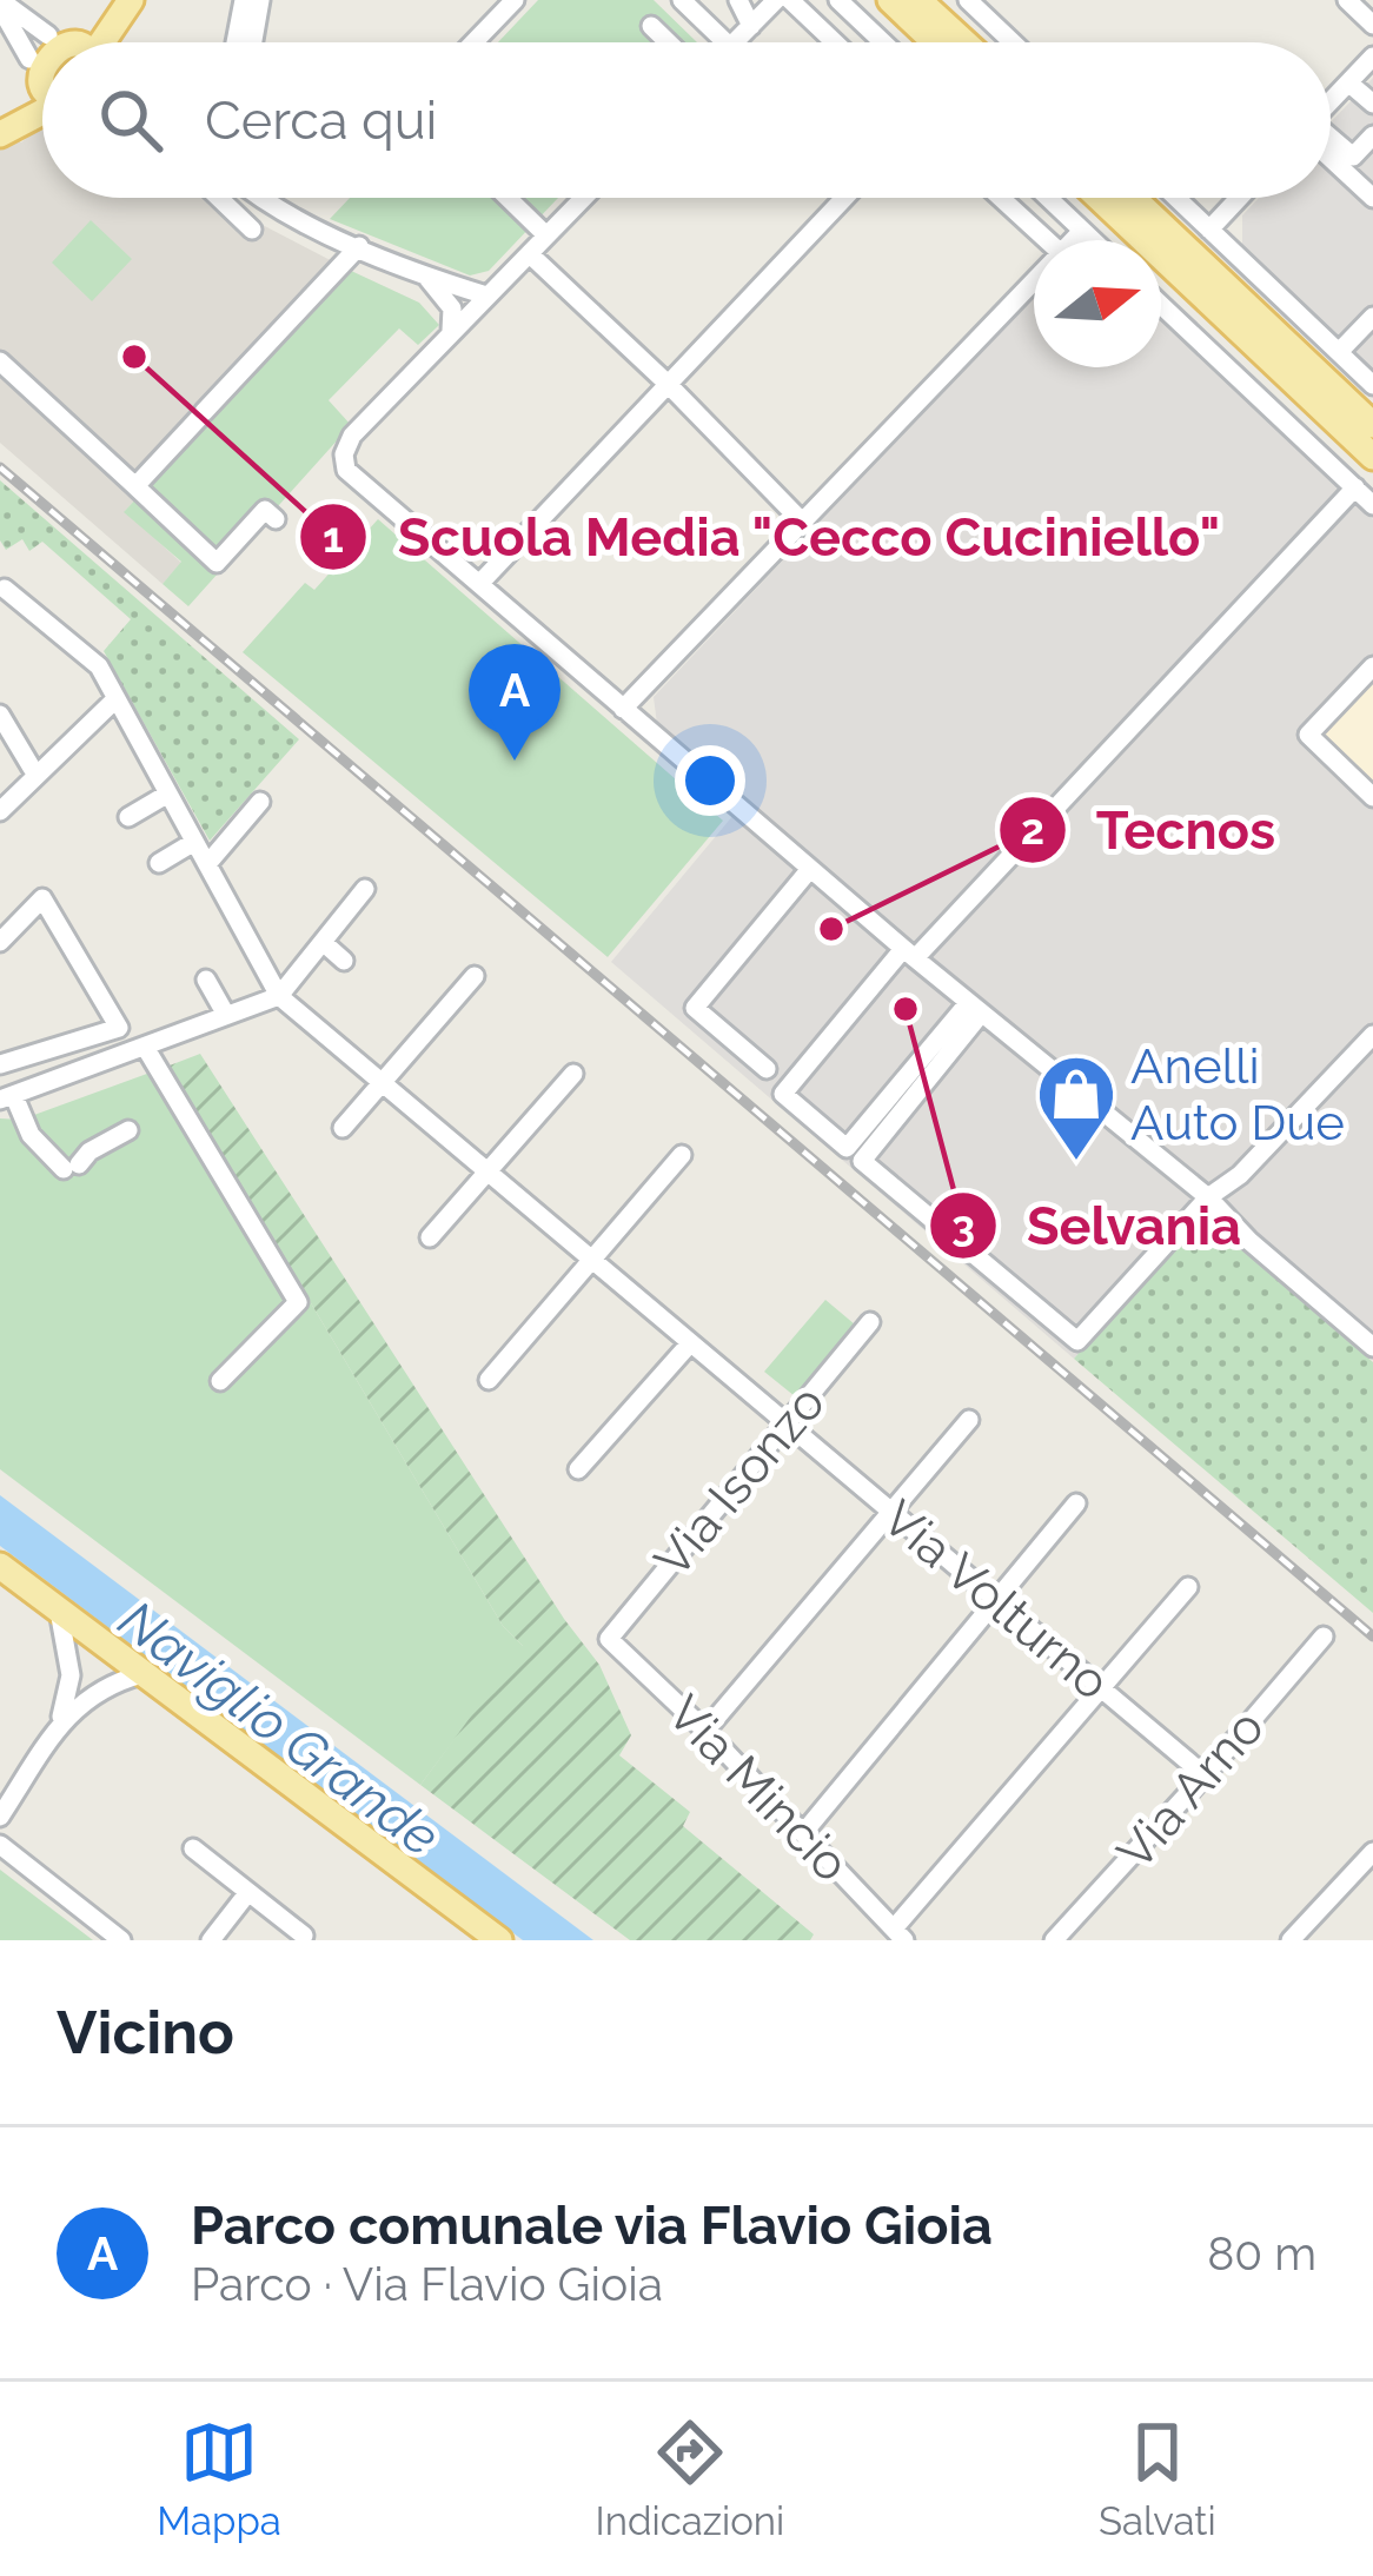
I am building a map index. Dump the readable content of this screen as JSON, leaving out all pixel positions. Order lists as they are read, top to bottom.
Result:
{
  "streets": {
    "street": [
      "Via Isonzo",
      "Via Volturno",
      "Via Mincio",
      "Via Arno"
    ]
  },
  "crossings": [
    ["Via Isonzo", "Via Volturno"],
    ["Via Isonzo", "Via Mincio"],
    ["Via Volturno", "Via Arno"]
  ],
  "water": ["Naviglio Grande"],
  "places": {
    "other": ["Scuola Media \"Cecco Cuciniello\"", "Tecnos", "Selvania"],
    "shop": ["Anelli Auto Due"]
  },
  "north": "right",
  "page": {
    "search": "Cerca qui",
    "pins": "A",
    "heading": "Vicino",
    "list": [
      {
        "mark": "A",
        "name": "Parco comunale via Flavio Gioia",
        "note": "Parco · Via Flavio Gioia",
        "value": "80 m"
      }
    ],
    "nav": ["Mappa", "Indicazioni", "Salvati"]
  }
}
